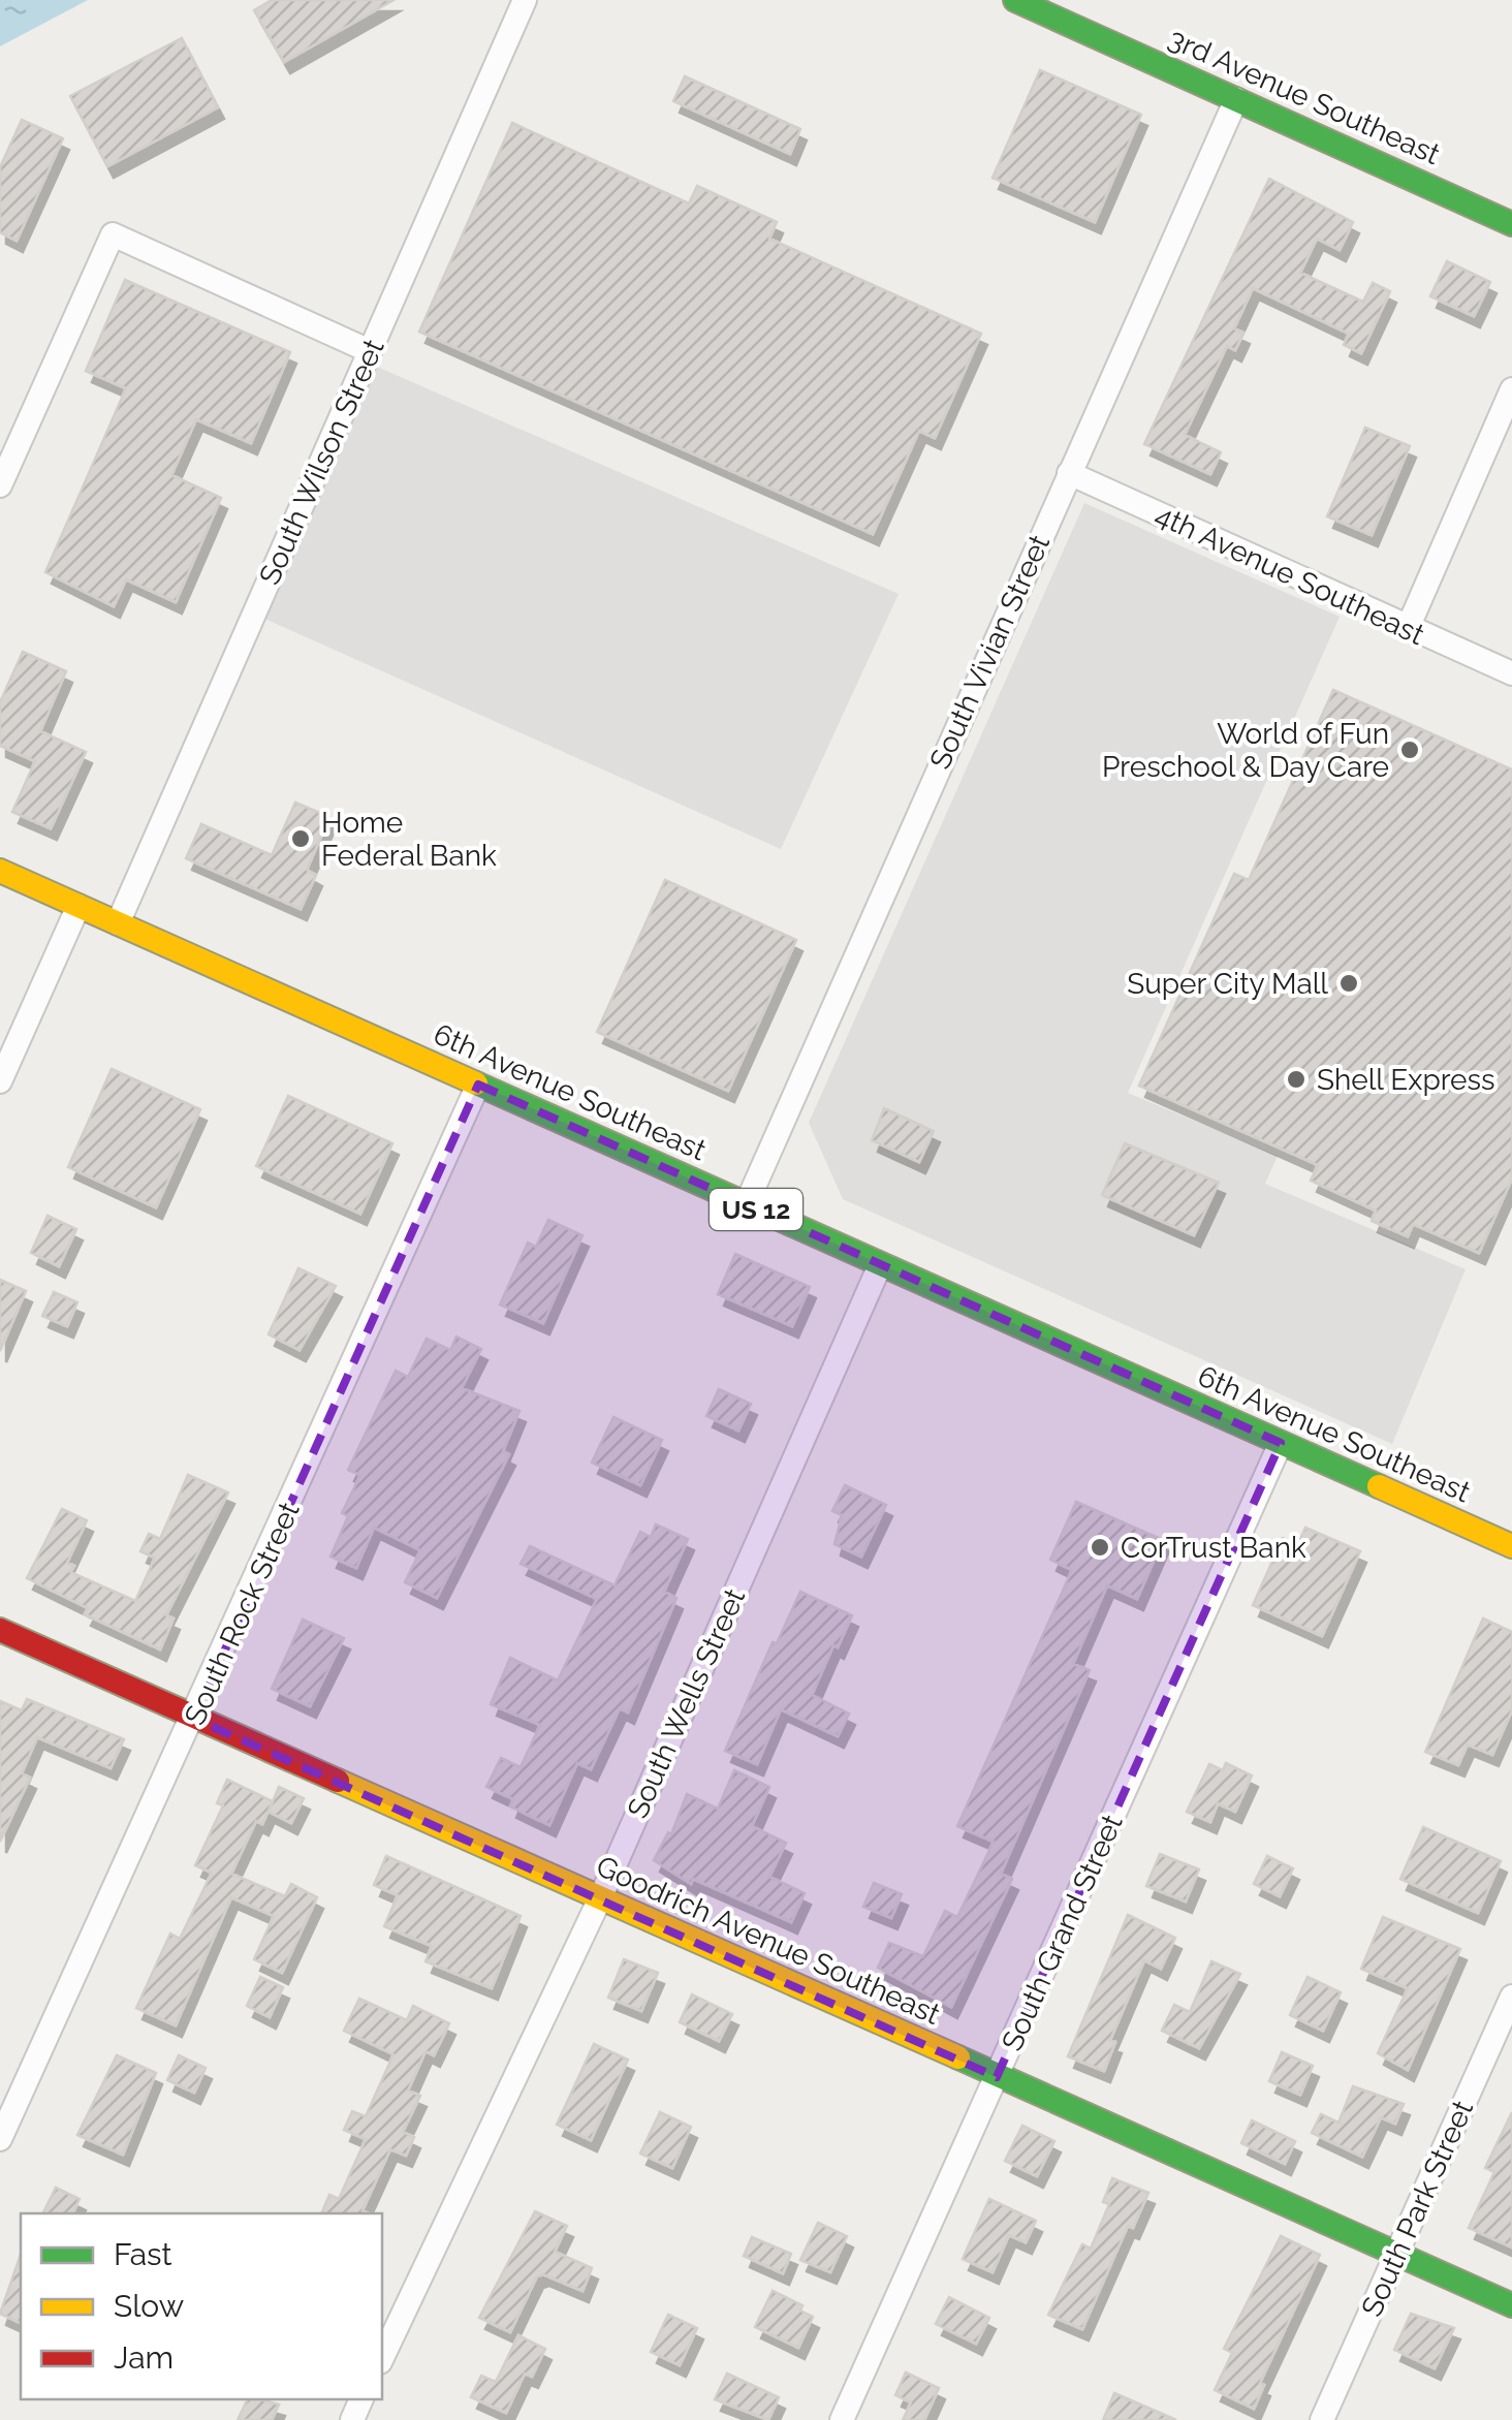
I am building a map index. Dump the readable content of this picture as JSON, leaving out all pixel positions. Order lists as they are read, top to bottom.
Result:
{
  "streets": {
    "main road": [
      "3rd Avenue Southeast",
      "6th Avenue Southeast",
      "US 12",
      "Goodrich Avenue Southeast"
    ],
    "street": [
      "South Wilson Street",
      "4th Avenue Southeast",
      "South Vivian Street",
      "South Rock Street",
      "South Wells Street",
      "South Grand Street",
      "South Park Street"
    ]
  },
  "crossings": [
    ["3rd Avenue Southeast", "South Vivian Street"],
    ["South Wilson Street", "6th Avenue Southeast"],
    ["4th Avenue Southeast", "South Vivian Street"],
    ["South Vivian Street", "6th Avenue Southeast"],
    ["6th Avenue Southeast", "South Rock Street"],
    ["6th Avenue Southeast", "South Wells Street"],
    ["6th Avenue Southeast", "South Grand Street"],
    ["South Rock Street", "Goodrich Avenue Southeast"],
    ["South Wells Street", "Goodrich Avenue Southeast"],
    ["South Grand Street", "Goodrich Avenue Southeast"],
    ["Goodrich Avenue Southeast", "South Park Street"]
  ],
  "places": [
    "World of Fun Preschool & Day Care",
    "Home Federal Bank",
    "Super City Mall",
    "Shell Express",
    "CorTrust Bank"
  ],
  "legend": ["Fast", "Slow", "Jam"]
}
